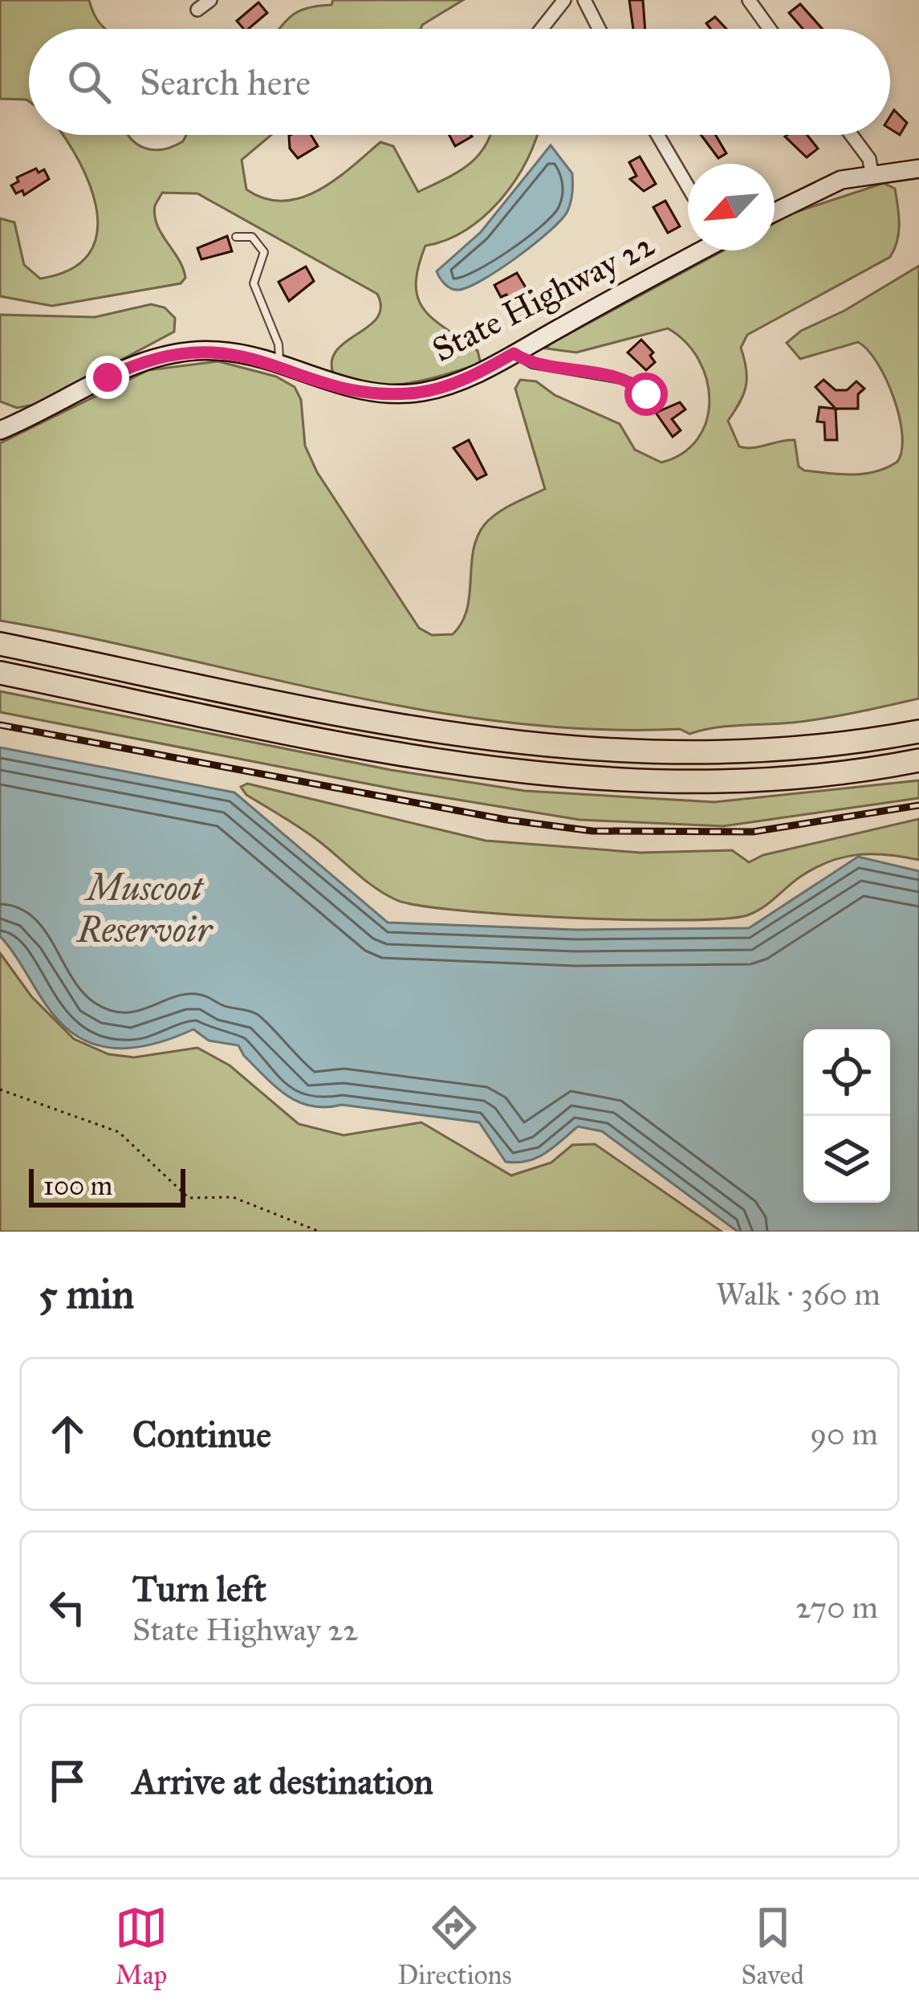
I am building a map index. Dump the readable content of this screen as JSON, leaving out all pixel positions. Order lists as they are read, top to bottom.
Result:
{
  "streets": {
    "main road": ["State Highway 22"]
  },
  "water": ["Muscoot Reservoir"],
  "scale_bar": "100 m",
  "north": "bottom left",
  "page": {
    "search": "Search here",
    "scale": "100 m",
    "heading": ["5 min", "Walk · 360 m"],
    "list": [
      ["Continue", "90 m"],
      ["Turn left", "State Highway 22", "270 m"],
      "Arrive at destination"
    ],
    "nav": ["Map", "Directions", "Saved"]
  }
}
